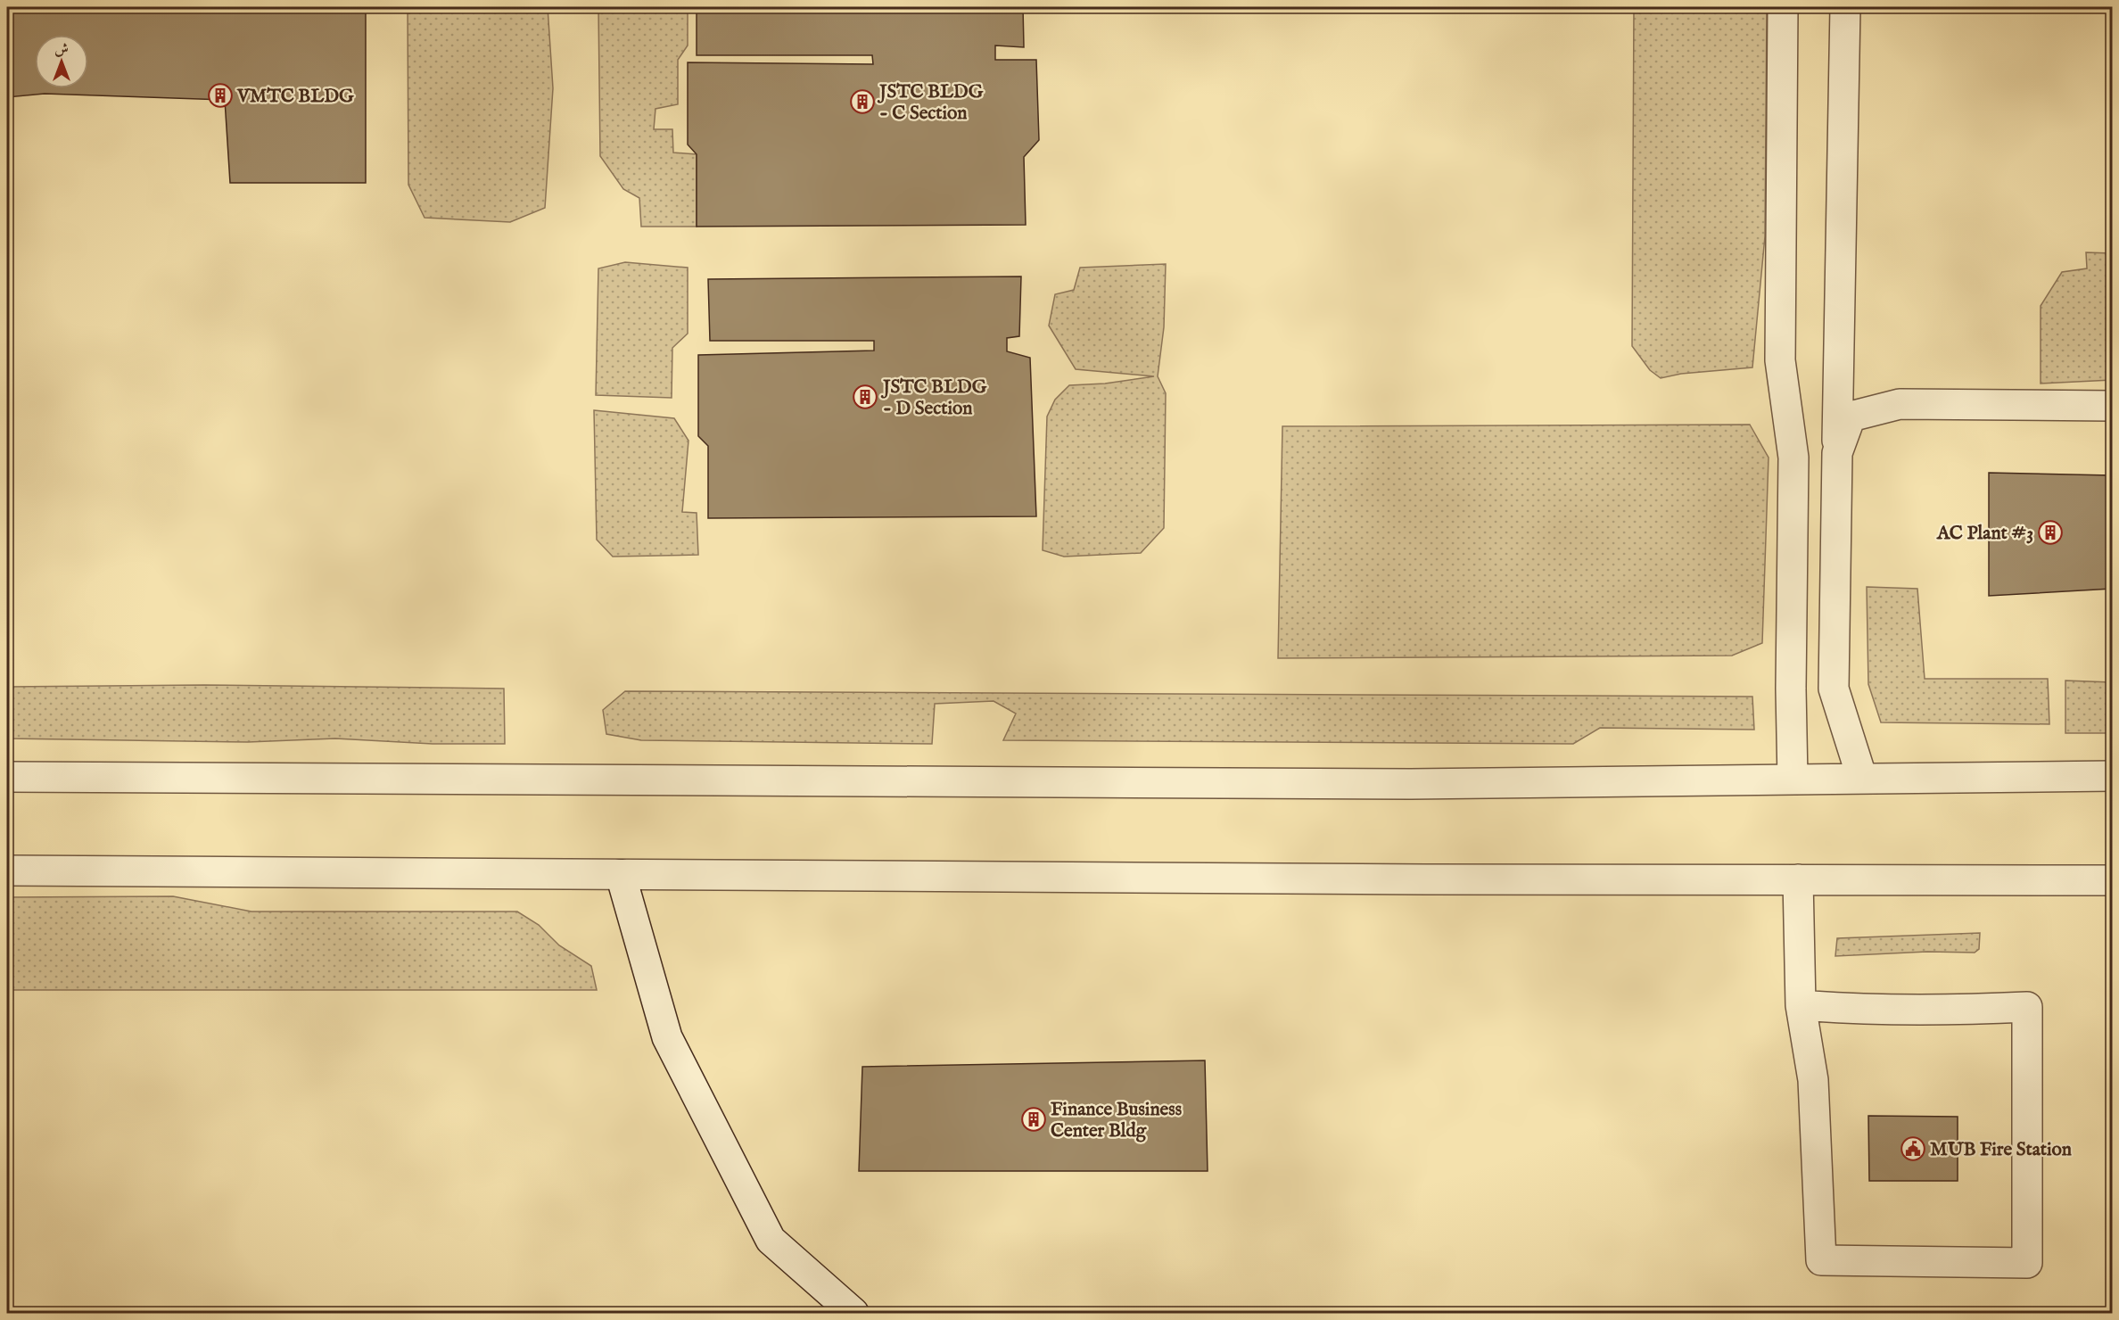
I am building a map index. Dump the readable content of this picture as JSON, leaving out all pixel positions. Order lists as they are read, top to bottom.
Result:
{
  "places": {
    "building": [
      "VMTC BLDG",
      "JSTC BLDG - C Section",
      "JSTC BLDG - D Section",
      "AC Plant #3",
      "Finance Business Center Bldg"
    ],
    "public building": ["MUB Fire Station"]
  },
  "north": "top"
}
